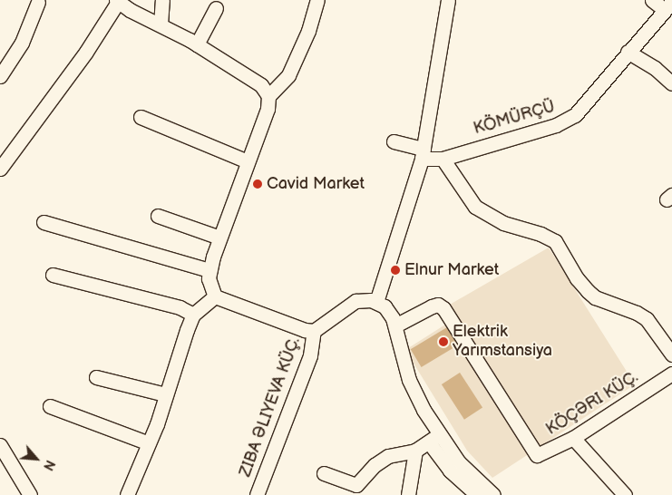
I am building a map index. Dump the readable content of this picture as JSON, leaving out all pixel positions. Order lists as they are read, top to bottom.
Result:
{
  "streets": {
    "street": ["KÖMÜRÇÜ", "KÖÇƏRI KÜÇ.", "ZIBA ƏLIYEVA KÜÇ."]
  },
  "places": ["Cavid Market", "Elnur Market", "Elektrik Yarımstansiya"],
  "north": "bottom right"
}
